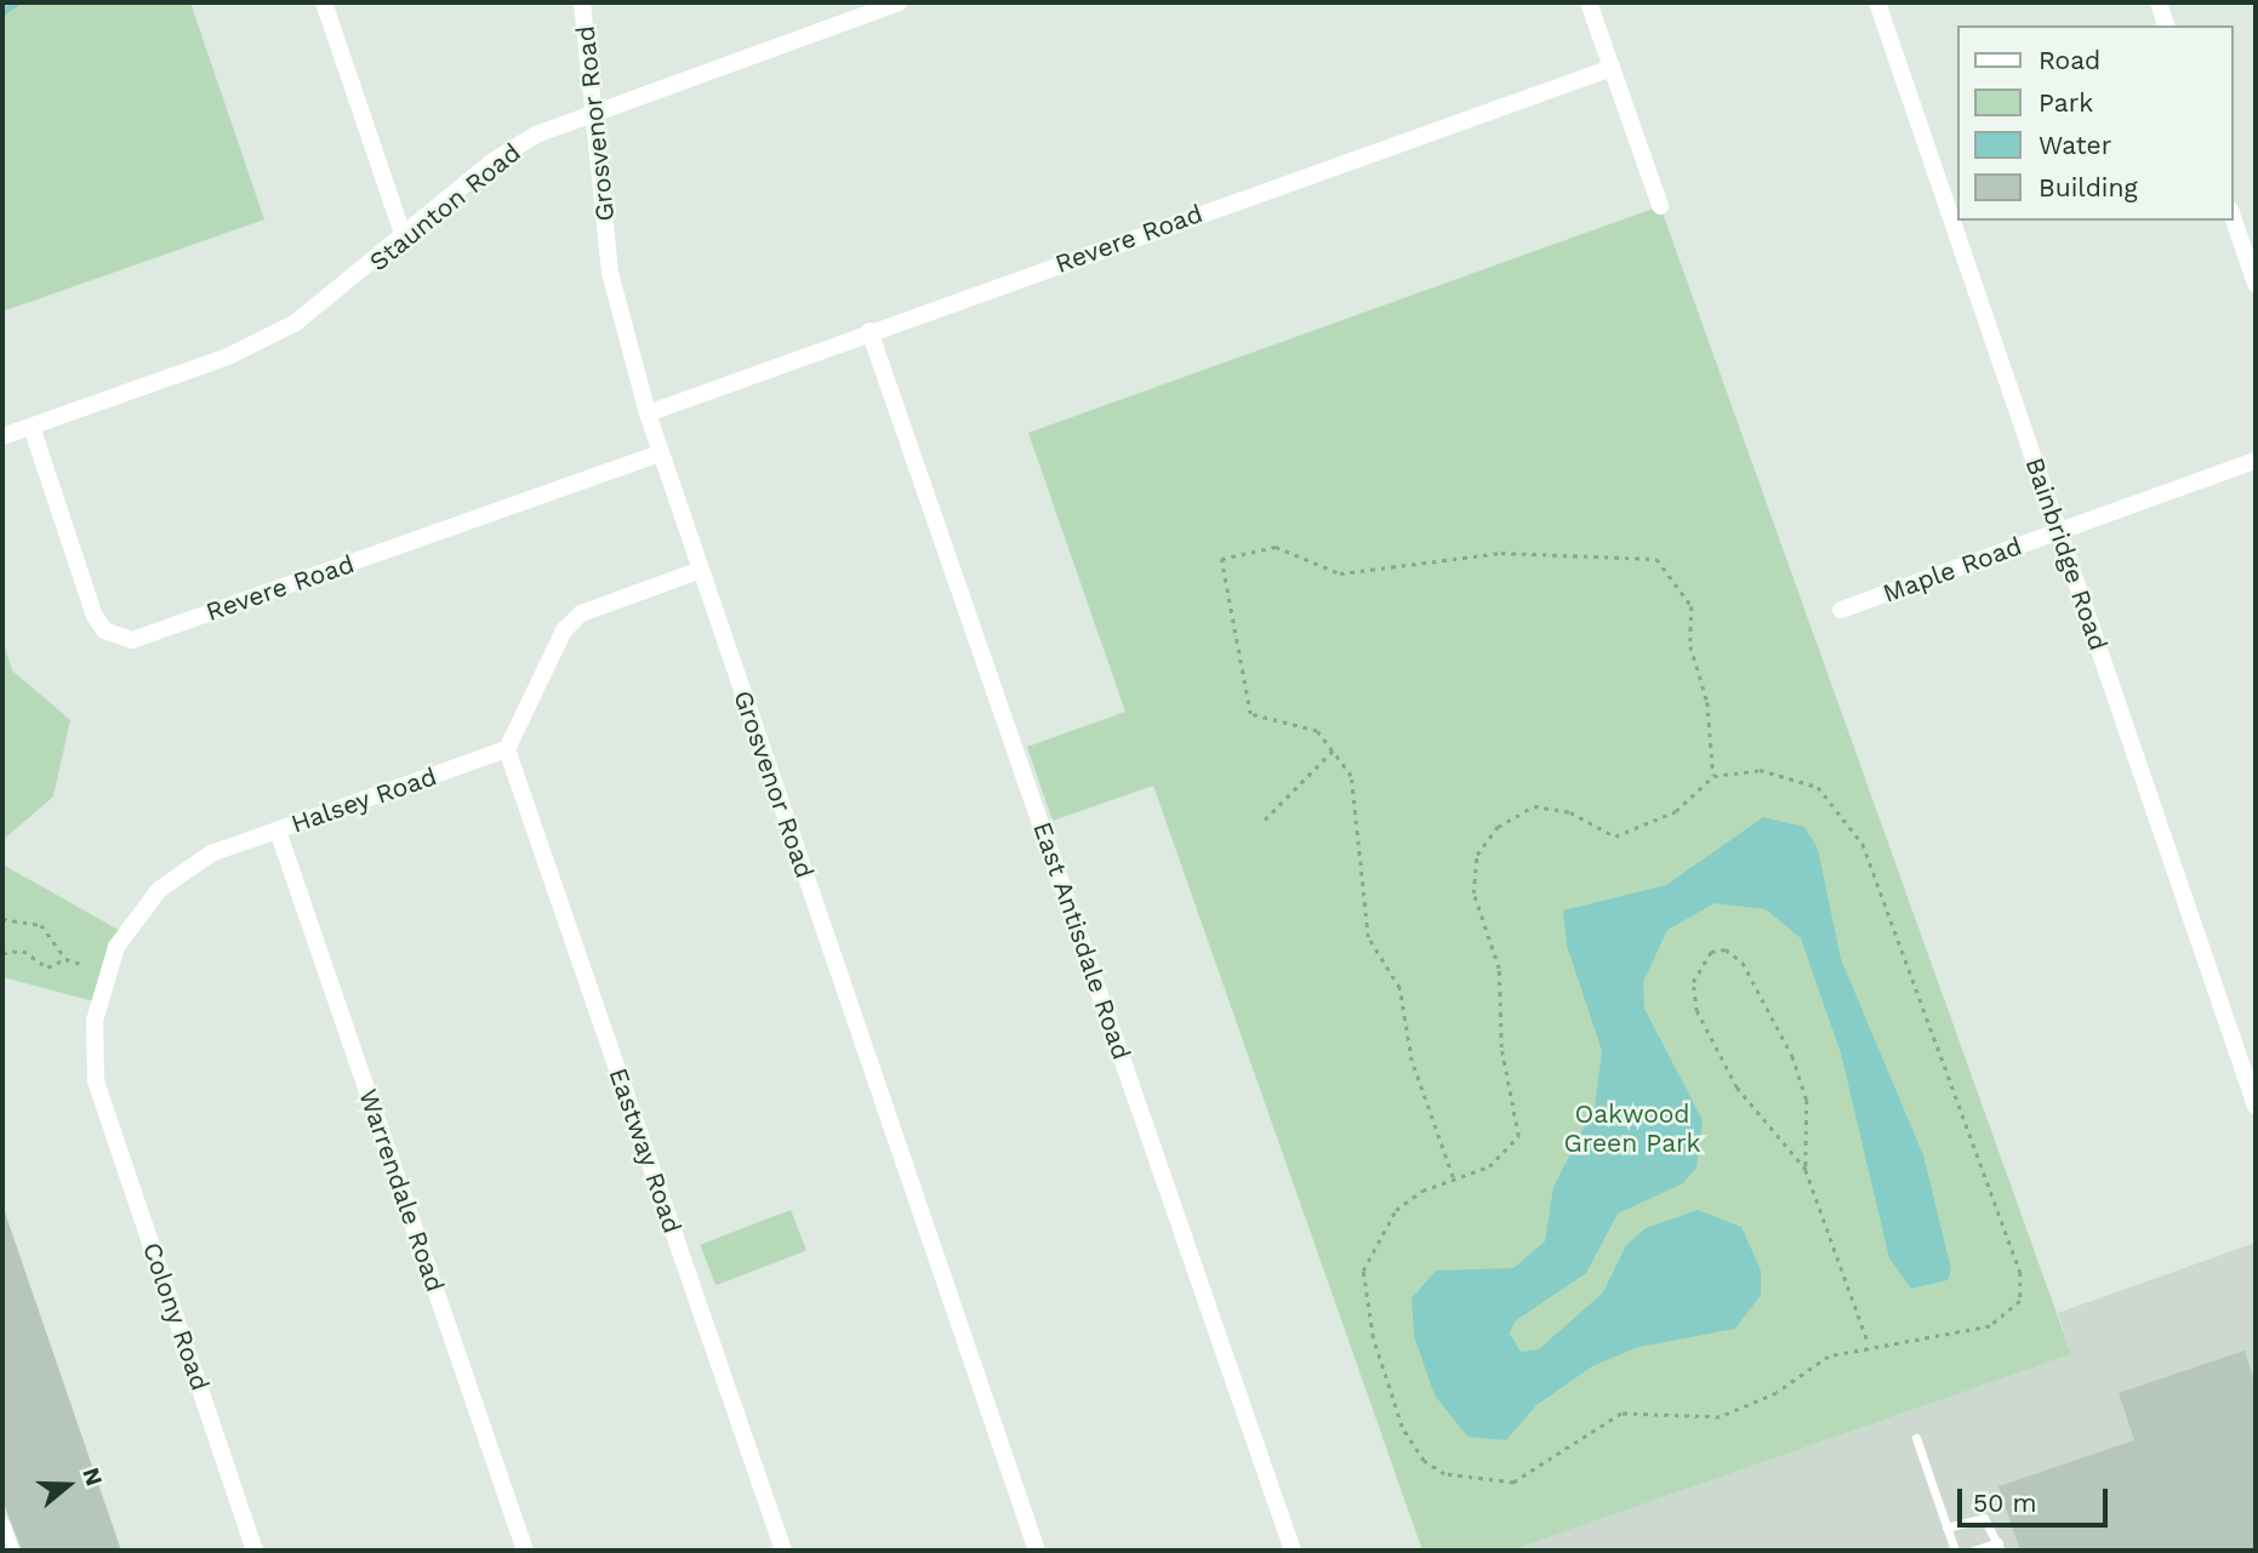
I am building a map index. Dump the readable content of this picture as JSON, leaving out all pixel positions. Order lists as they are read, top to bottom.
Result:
{
  "streets": {
    "street": [
      "Grosvenor Road",
      "Staunton Road",
      "Revere Road",
      "Bainbridge Road",
      "Maple Road",
      "Halsey Road",
      "East Antisdale Road",
      "Eastway Road",
      "Warrendale Road",
      "Colony Road"
    ]
  },
  "crossings": [
    ["Grosvenor Road", "Staunton Road"],
    ["Grosvenor Road", "Revere Road"],
    ["Staunton Road", "Revere Road"],
    ["Revere Road", "East Antisdale Road"],
    ["Bainbridge Road", "Maple Road"],
    ["Halsey Road", "Eastway Road"],
    ["Halsey Road", "Warrendale Road"],
    ["Halsey Road", "Colony Road"]
  ],
  "parks": ["Oakwood Green Park"],
  "legend": [
    "Road",
    "Park",
    "Water",
    "Building"
  ],
  "scale_bar": "50 m",
  "north": "right"
}
